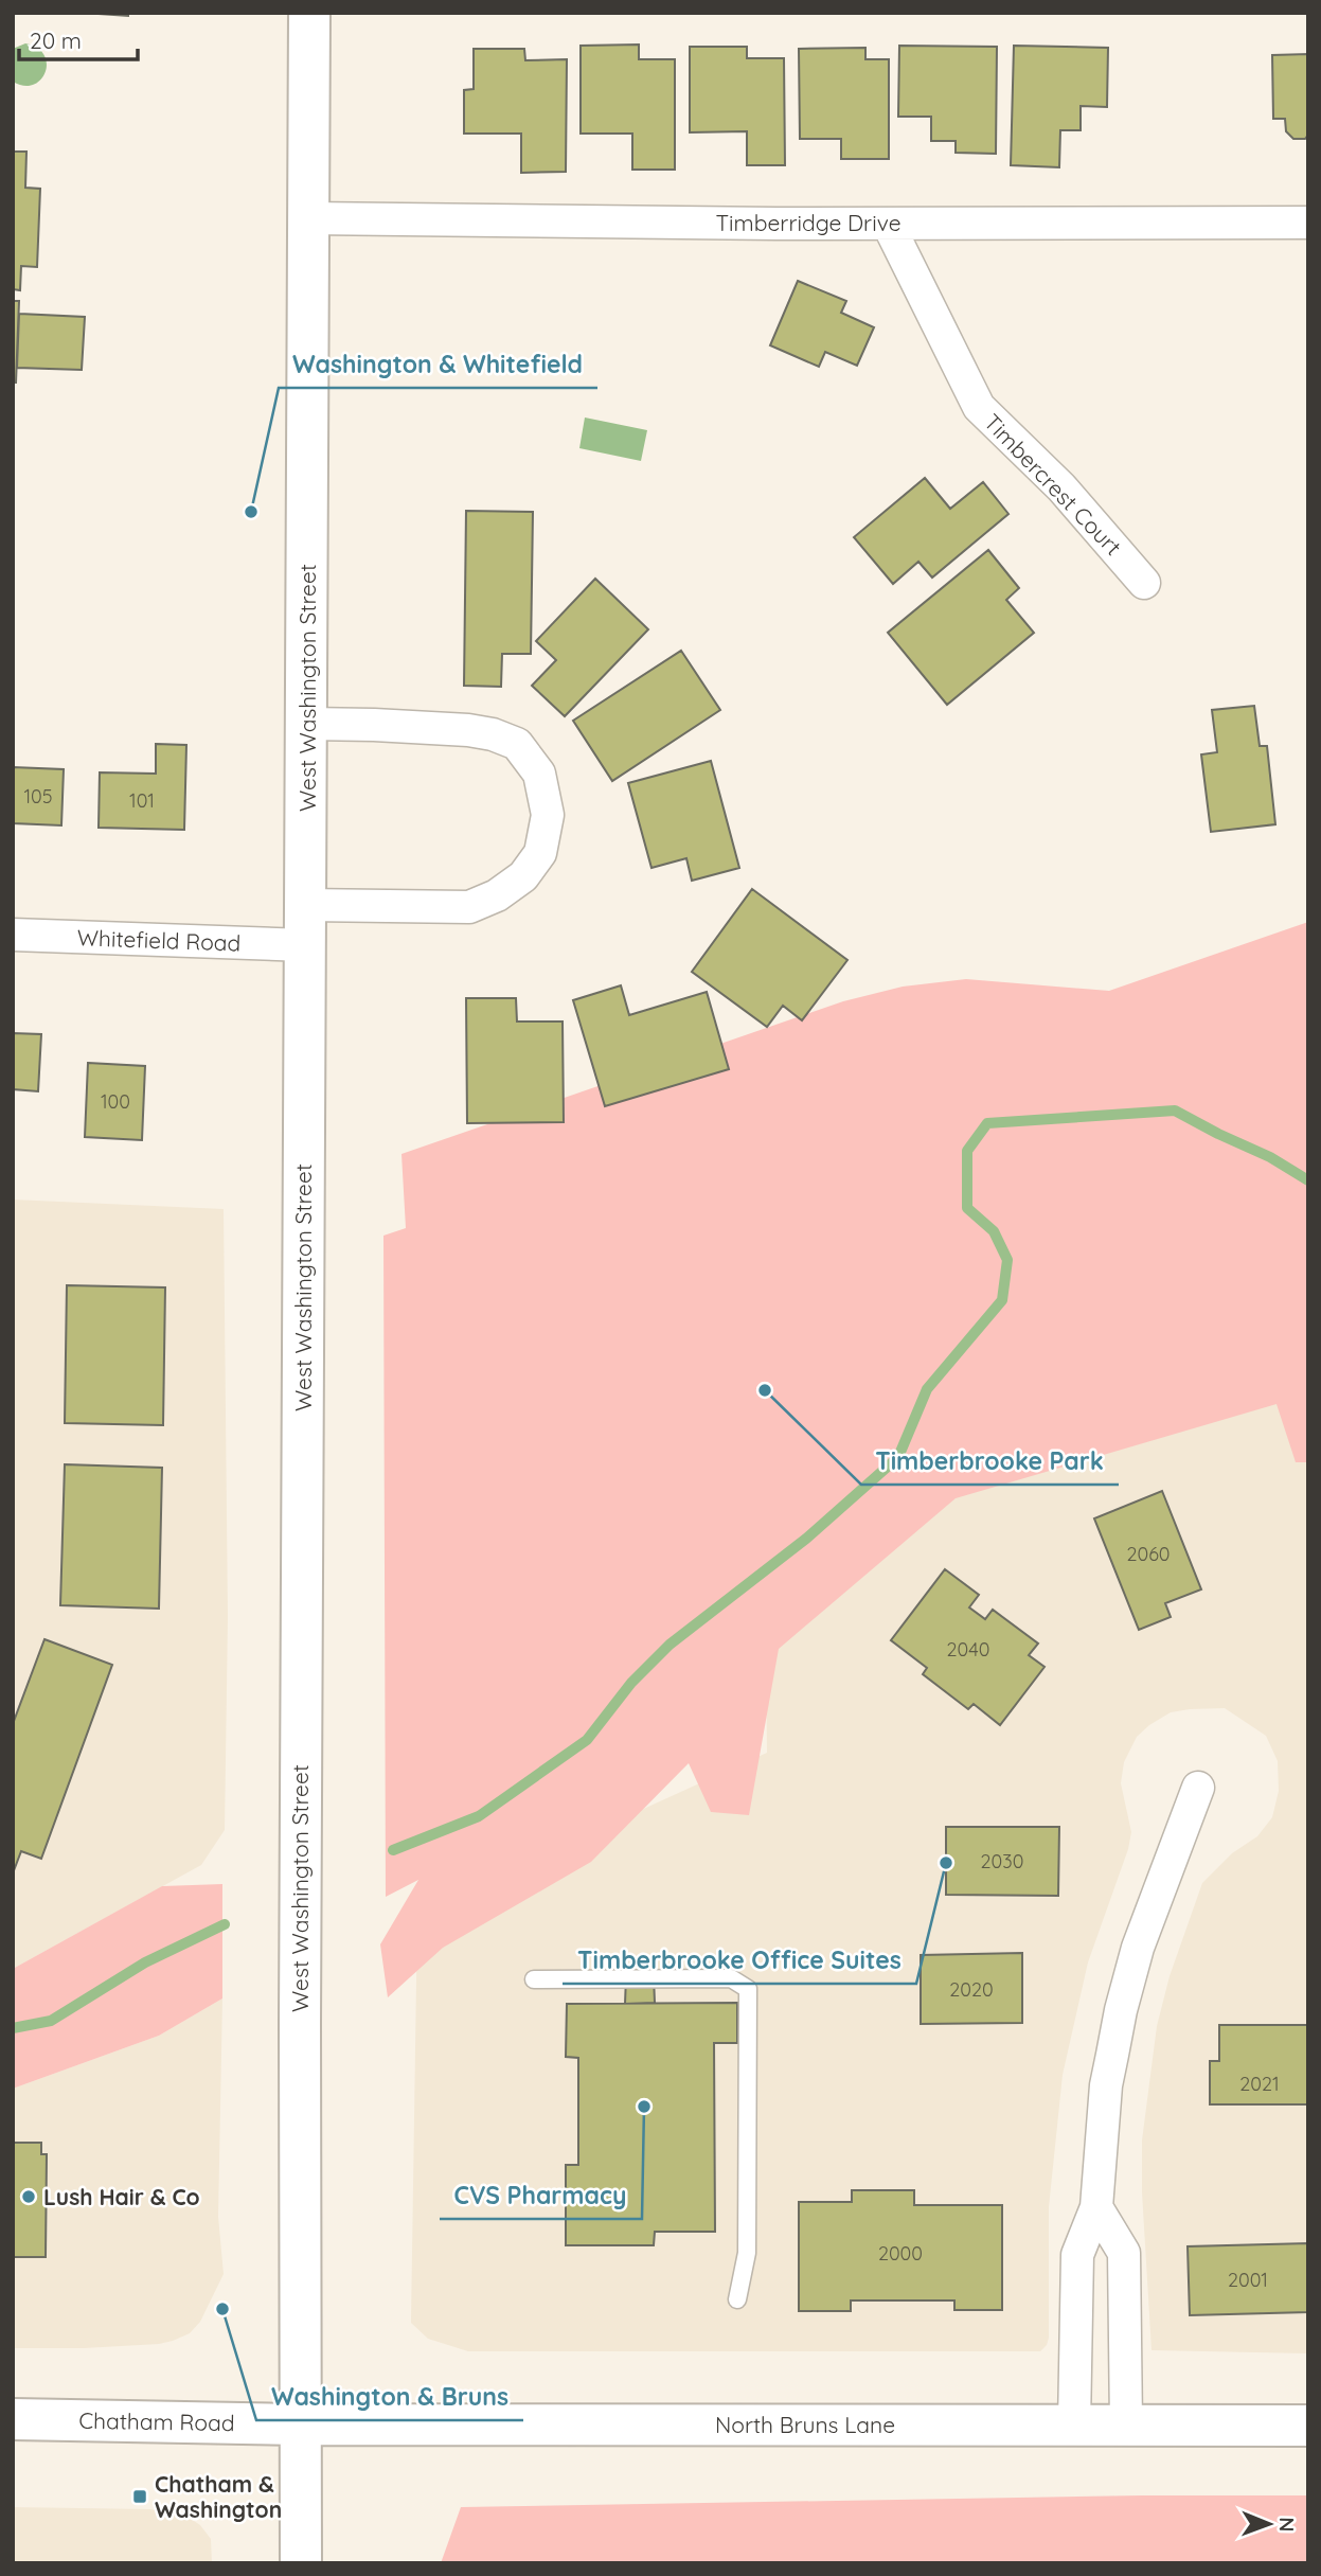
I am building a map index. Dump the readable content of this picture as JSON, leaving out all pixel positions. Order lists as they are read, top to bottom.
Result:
{
  "streets": {
    "street": [
      "Timberridge Drive",
      "Timbercrest Court",
      "West Washington Street",
      "Whitefield Road",
      "Chatham Road",
      "North Bruns Lane"
    ]
  },
  "crossings": [
    ["Timberridge Drive", "Timbercrest Court"],
    ["Timberridge Drive", "West Washington Street"],
    ["West Washington Street", "Whitefield Road"],
    ["West Washington Street", "Chatham Road"],
    ["West Washington Street", "North Bruns Lane"],
    ["Chatham Road", "North Bruns Lane"]
  ],
  "places": {
    "other": [
      "Washington & Whitefield",
      "Timberbrooke Park",
      "Timberbrooke Office Suites",
      "CVS Pharmacy",
      "Lush Hair & Co",
      "Washington & Bruns"
    ],
    "transit": ["Chatham & Washington"]
  },
  "house_numbers": [
    "105",
    "101",
    "100",
    "2060",
    "2040",
    "2030",
    "2020",
    "2021",
    "2000",
    "2001"
  ],
  "scale_bar": "20 m",
  "north": "right"
}
